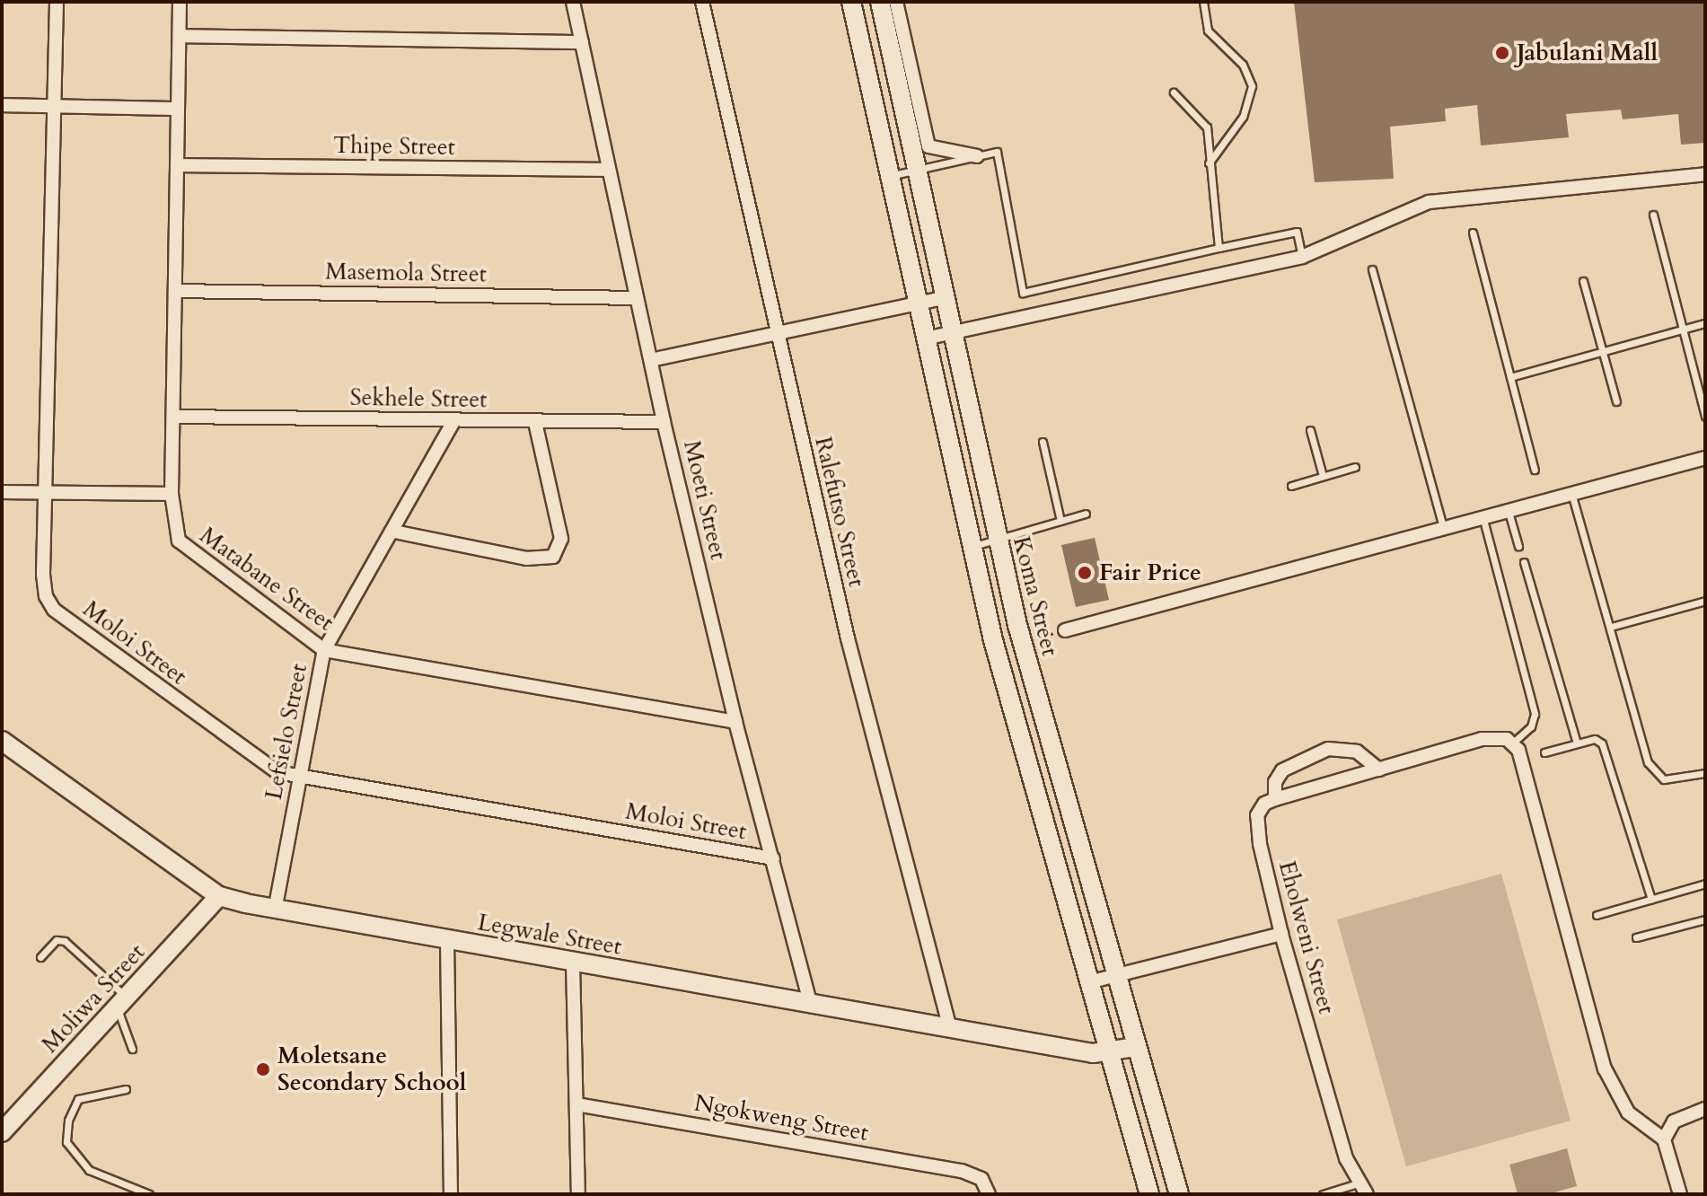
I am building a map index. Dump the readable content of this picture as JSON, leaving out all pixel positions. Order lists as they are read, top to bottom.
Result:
{
  "streets": {
    "main road": ["Koma Street", "Legwale Street", "Moliwa Street"],
    "street": [
      "Thipe Street",
      "Masemola Street",
      "Sekhele Street",
      "Moeti Street",
      "Ralefutso Street",
      "Matabane Street",
      "Moloi Street",
      "Lefsielo Street",
      "Eholweni Street",
      "Ngokweng Street"
    ]
  },
  "crossings": [
    ["Thipe Street", "Moeti Street"],
    ["Thipe Street", "Matabane Street"],
    ["Masemola Street", "Moeti Street"],
    ["Masemola Street", "Matabane Street"],
    ["Sekhele Street", "Moeti Street"],
    ["Sekhele Street", "Matabane Street"],
    ["Sekhele Street", "Lefsielo Street"],
    ["Moeti Street", "Matabane Street"],
    ["Moeti Street", "Moloi Street"],
    ["Moeti Street", "Legwale Street"],
    ["Ralefutso Street", "Legwale Street"],
    ["Matabane Street", "Lefsielo Street"],
    ["Koma Street", "Legwale Street"],
    ["Moloi Street", "Lefsielo Street"],
    ["Lefsielo Street", "Legwale Street"],
    ["Legwale Street", "Moliwa Street"]
  ],
  "places": ["Jabulani Mall", "Fair Price", "Moletsane Secondary School"]
}
